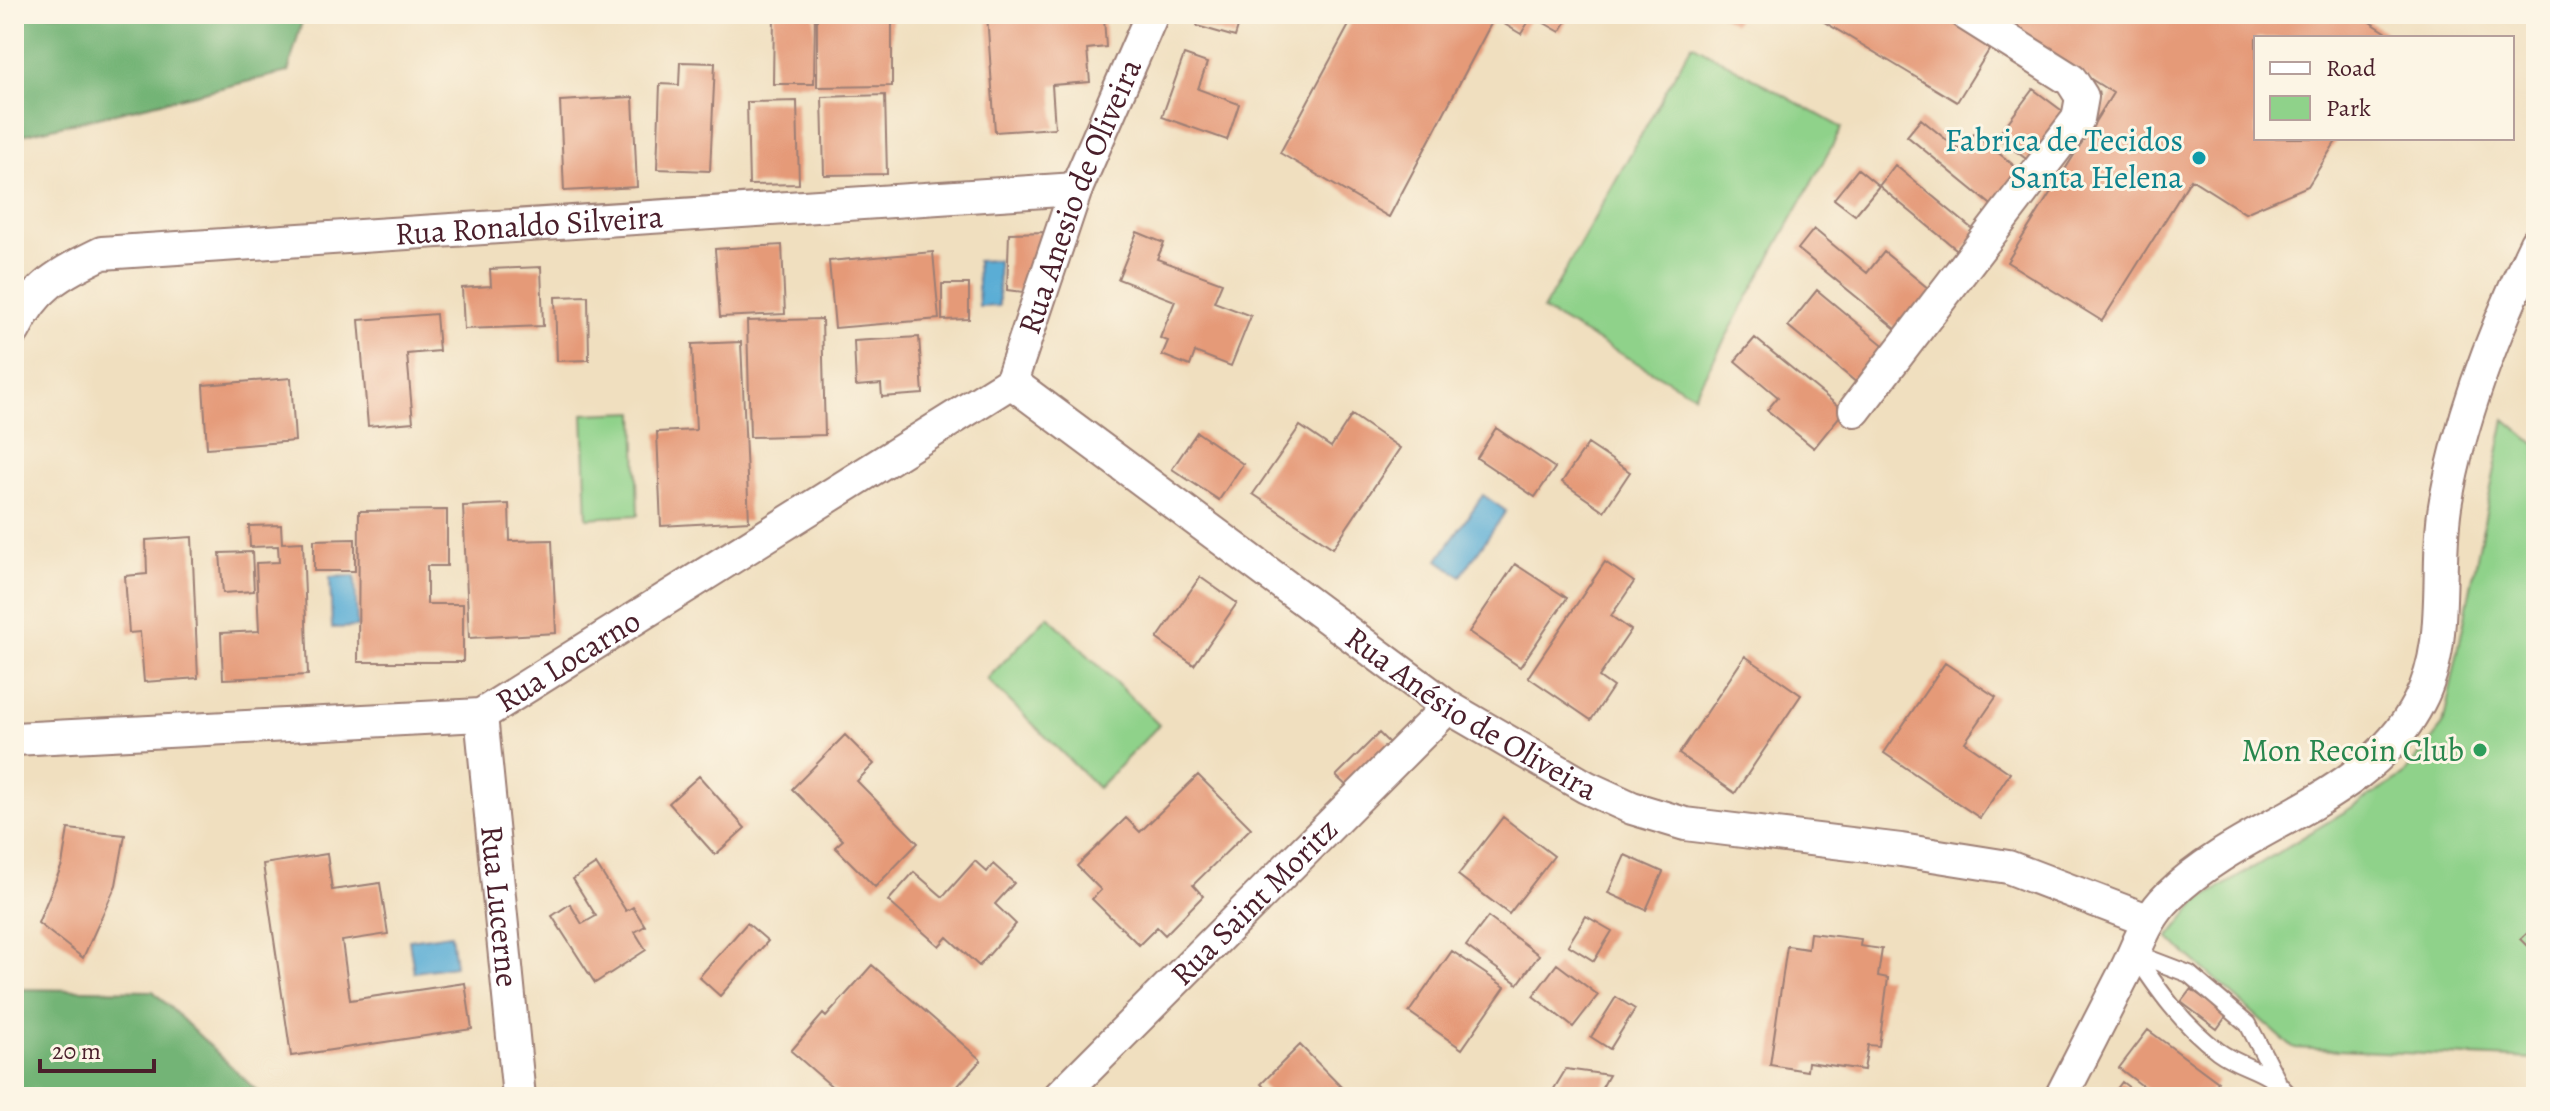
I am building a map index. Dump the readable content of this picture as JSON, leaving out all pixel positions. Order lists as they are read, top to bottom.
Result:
{
  "streets": {
    "street": [
      "Rua Anesio de Oliveira",
      "Rua Ronaldo Silveira",
      "Rua Locarno",
      "Rua Anésio de Oliveira",
      "Rua Saint Moritz",
      "Rua Lucerne"
    ]
  },
  "crossings": [
    ["Rua Anesio de Oliveira", "Rua Ronaldo Silveira"],
    ["Rua Anesio de Oliveira", "Rua Locarno"],
    ["Rua Anesio de Oliveira", "Rua Anésio de Oliveira"],
    ["Rua Locarno", "Rua Anésio de Oliveira"],
    ["Rua Locarno", "Rua Lucerne"],
    ["Rua Anésio de Oliveira", "Rua Saint Moritz"]
  ],
  "places": ["Fabrica de Tecidos Santa Helena", "Mon Recoin Club"],
  "legend": ["Road", "Park"],
  "scale_bar": "20 m"
}
